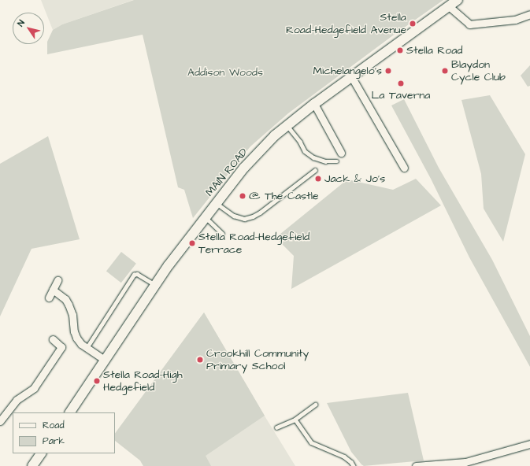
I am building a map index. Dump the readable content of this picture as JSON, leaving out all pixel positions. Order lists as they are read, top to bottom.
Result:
{
  "streets": {
    "main road": ["MAIN ROAD"]
  },
  "parks": ["Addison Woods"],
  "places": [
    "Stella Road-Hedgefield Avenue",
    "Stella Road",
    "Michelangelo's",
    "Blaydon Cycle Club",
    "La Taverna",
    "Jack & Jo's",
    "@ The Castle",
    "Stella Road-Hedgefield Terrace",
    "Crookhill Community Primary School",
    "Stella Road-High Hedgefield"
  ],
  "legend": ["Road", "Park"],
  "north": "top left"
}
